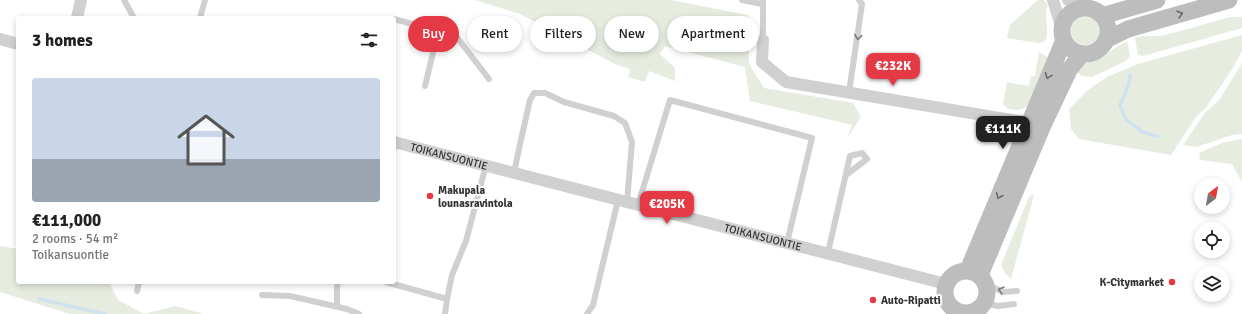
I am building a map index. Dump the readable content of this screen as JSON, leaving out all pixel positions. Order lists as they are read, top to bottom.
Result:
{
  "streets": {
    "street": ["TOIKANSUONTIE"]
  },
  "places": ["Makupala lounasravintola", "K-Citymarket", "Auto-Ripatti"],
  "north": "top right",
  "page": {
    "chip": [
      "Buy",
      "Rent",
      "Filters",
      "New",
      "Apartment"
    ],
    "heading": "3 homes",
    "price": ["€232K", "€111K", "€205K"],
    "list": [
      {
        "name": "€111,000",
        "note": "2 rooms · 54 m² · Toikansuontie"
      }
    ]
  }
}
